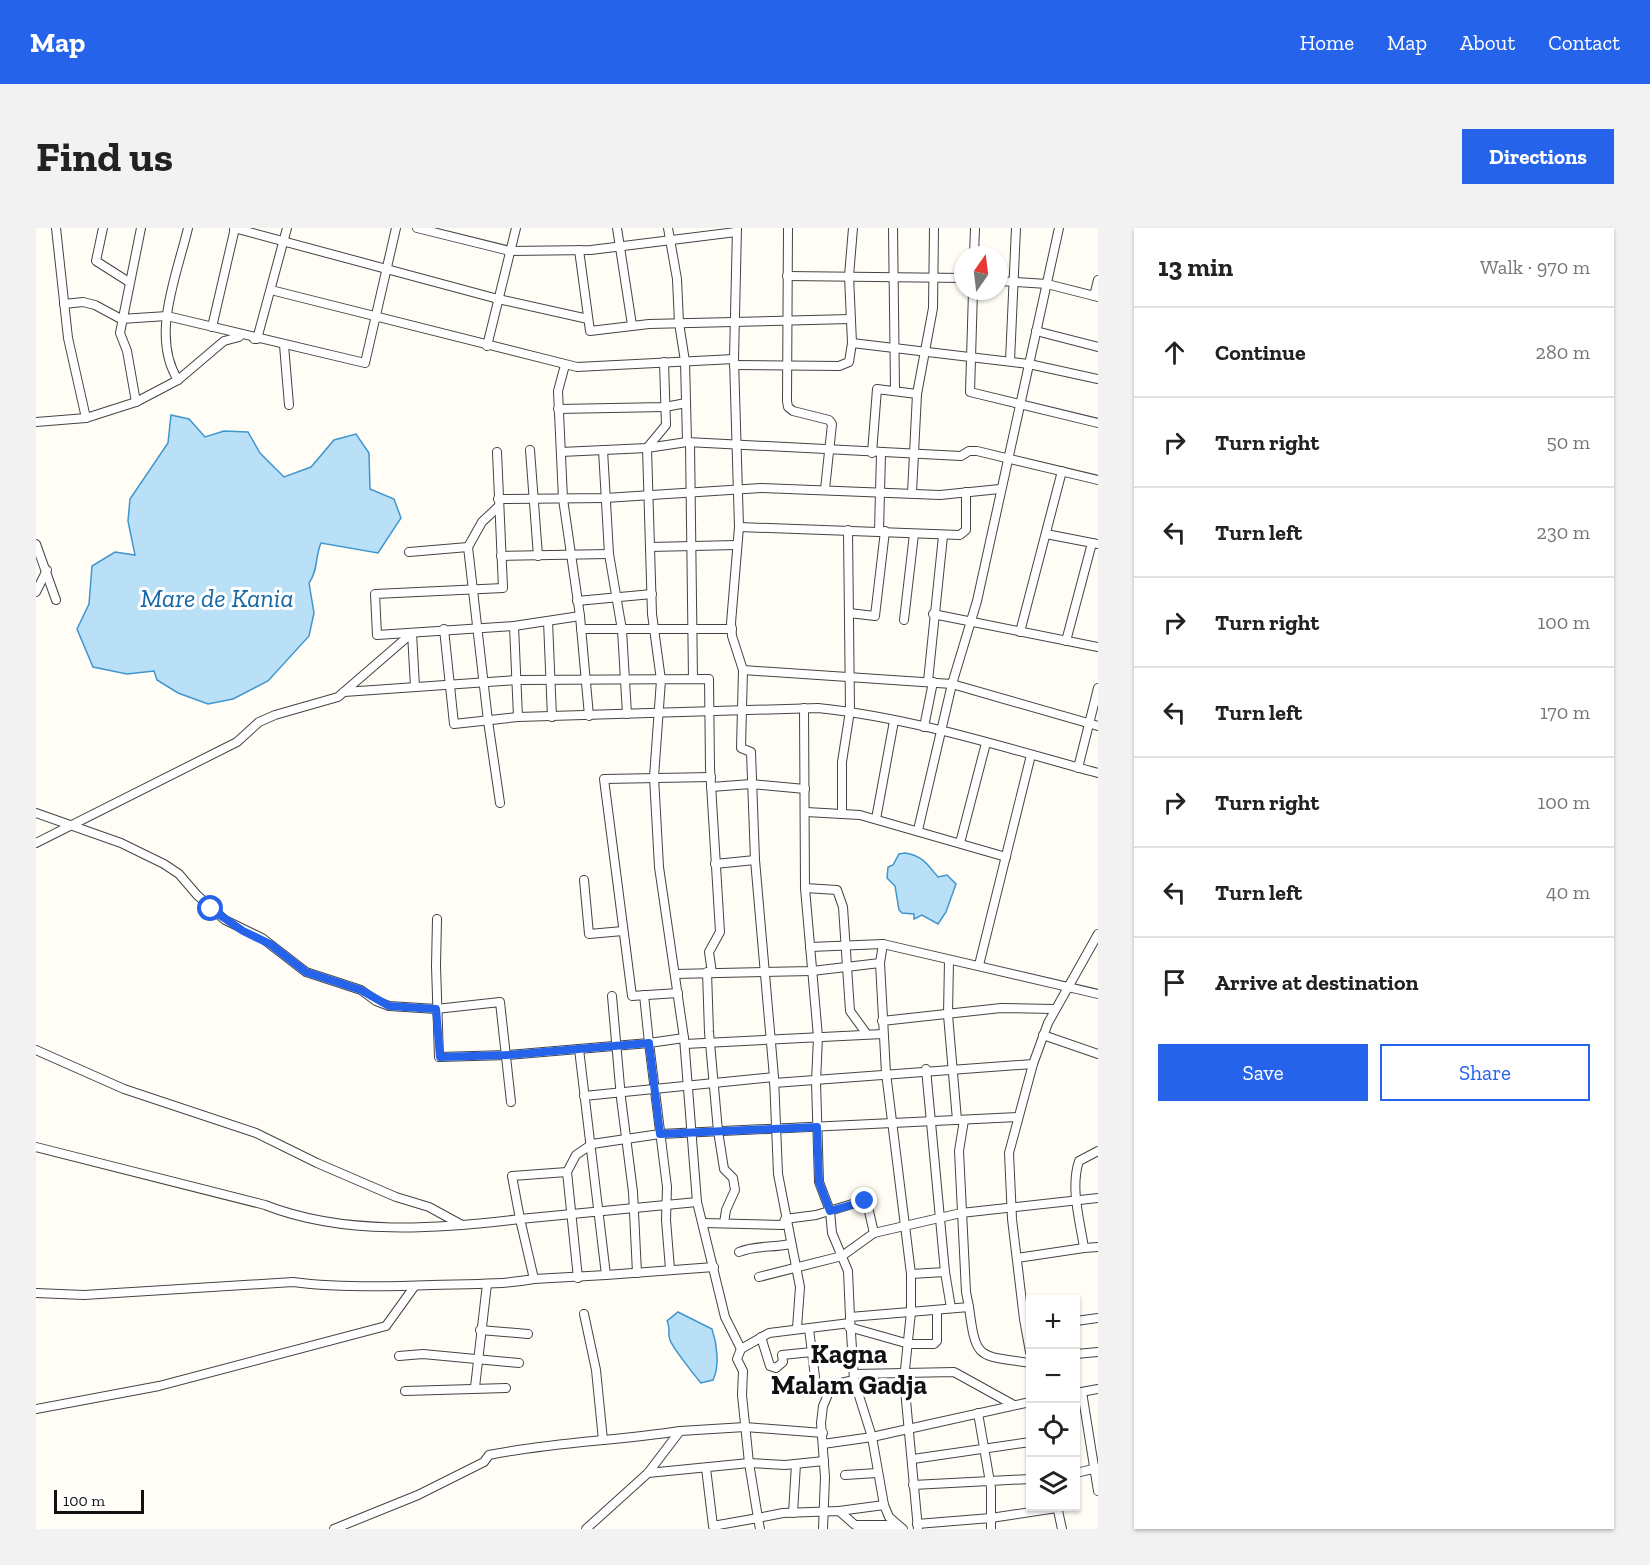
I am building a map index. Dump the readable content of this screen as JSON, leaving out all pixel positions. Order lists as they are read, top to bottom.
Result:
{
  "districts": ["Kagna Malam Gadja"],
  "water": ["Mare de Kania"],
  "scale_bar": "100 m",
  "north": "top",
  "page": {
    "header": "Map",
    "nav": [
      "Home",
      "Map",
      "About",
      "Contact"
    ],
    "buttons": [
      "Directions",
      ["Save", "Share"]
    ],
    "title": "Find us",
    "heading": ["13 min", "Walk · 970 m"],
    "list": [
      ["Continue", "280 m"],
      ["Turn right", "50 m"],
      ["Turn left", "230 m"],
      ["Turn right", "100 m"],
      ["Turn left", "170 m"],
      ["Turn right", "100 m"],
      ["Turn left", "40 m"],
      "Arrive at destination"
    ],
    "map_buttons": ["+", "−"],
    "scale": "100 m"
  }
}
